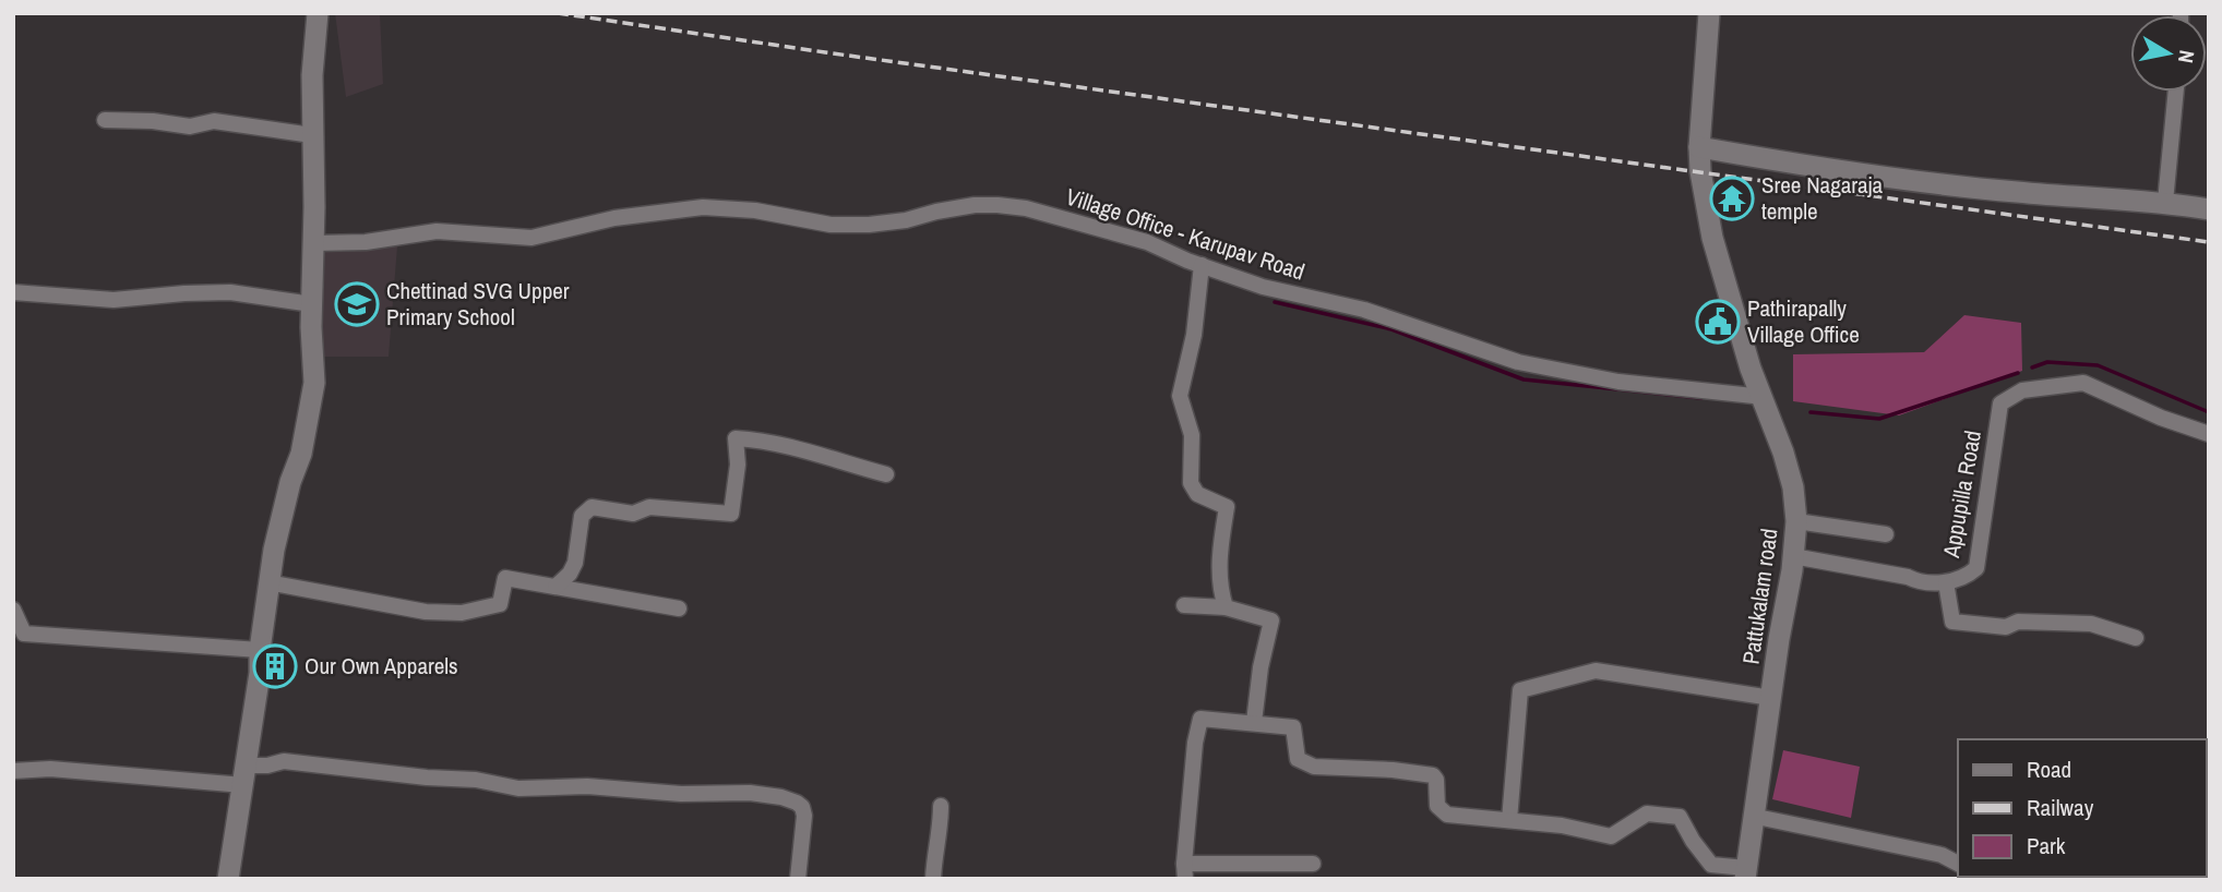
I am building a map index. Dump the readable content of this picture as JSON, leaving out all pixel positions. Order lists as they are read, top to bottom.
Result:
{
  "streets": {
    "street": ["Village Office - Karupav Road", "Appupilla Road", "Pattukalam road"]
  },
  "crossings": [
    ["Village Office - Karupav Road", "Pattukalam road"],
    ["Appupilla Road", "Pattukalam road"]
  ],
  "places": {
    "temple": ["Sree Nagaraja temple"],
    "school or university": ["Chettinad SVG Upper Primary School"],
    "public building": ["Pathirapally Village Office"],
    "building": ["Our Own Apparels"]
  },
  "legend": ["Road", "Railway", "Park"],
  "north": "right"
}
